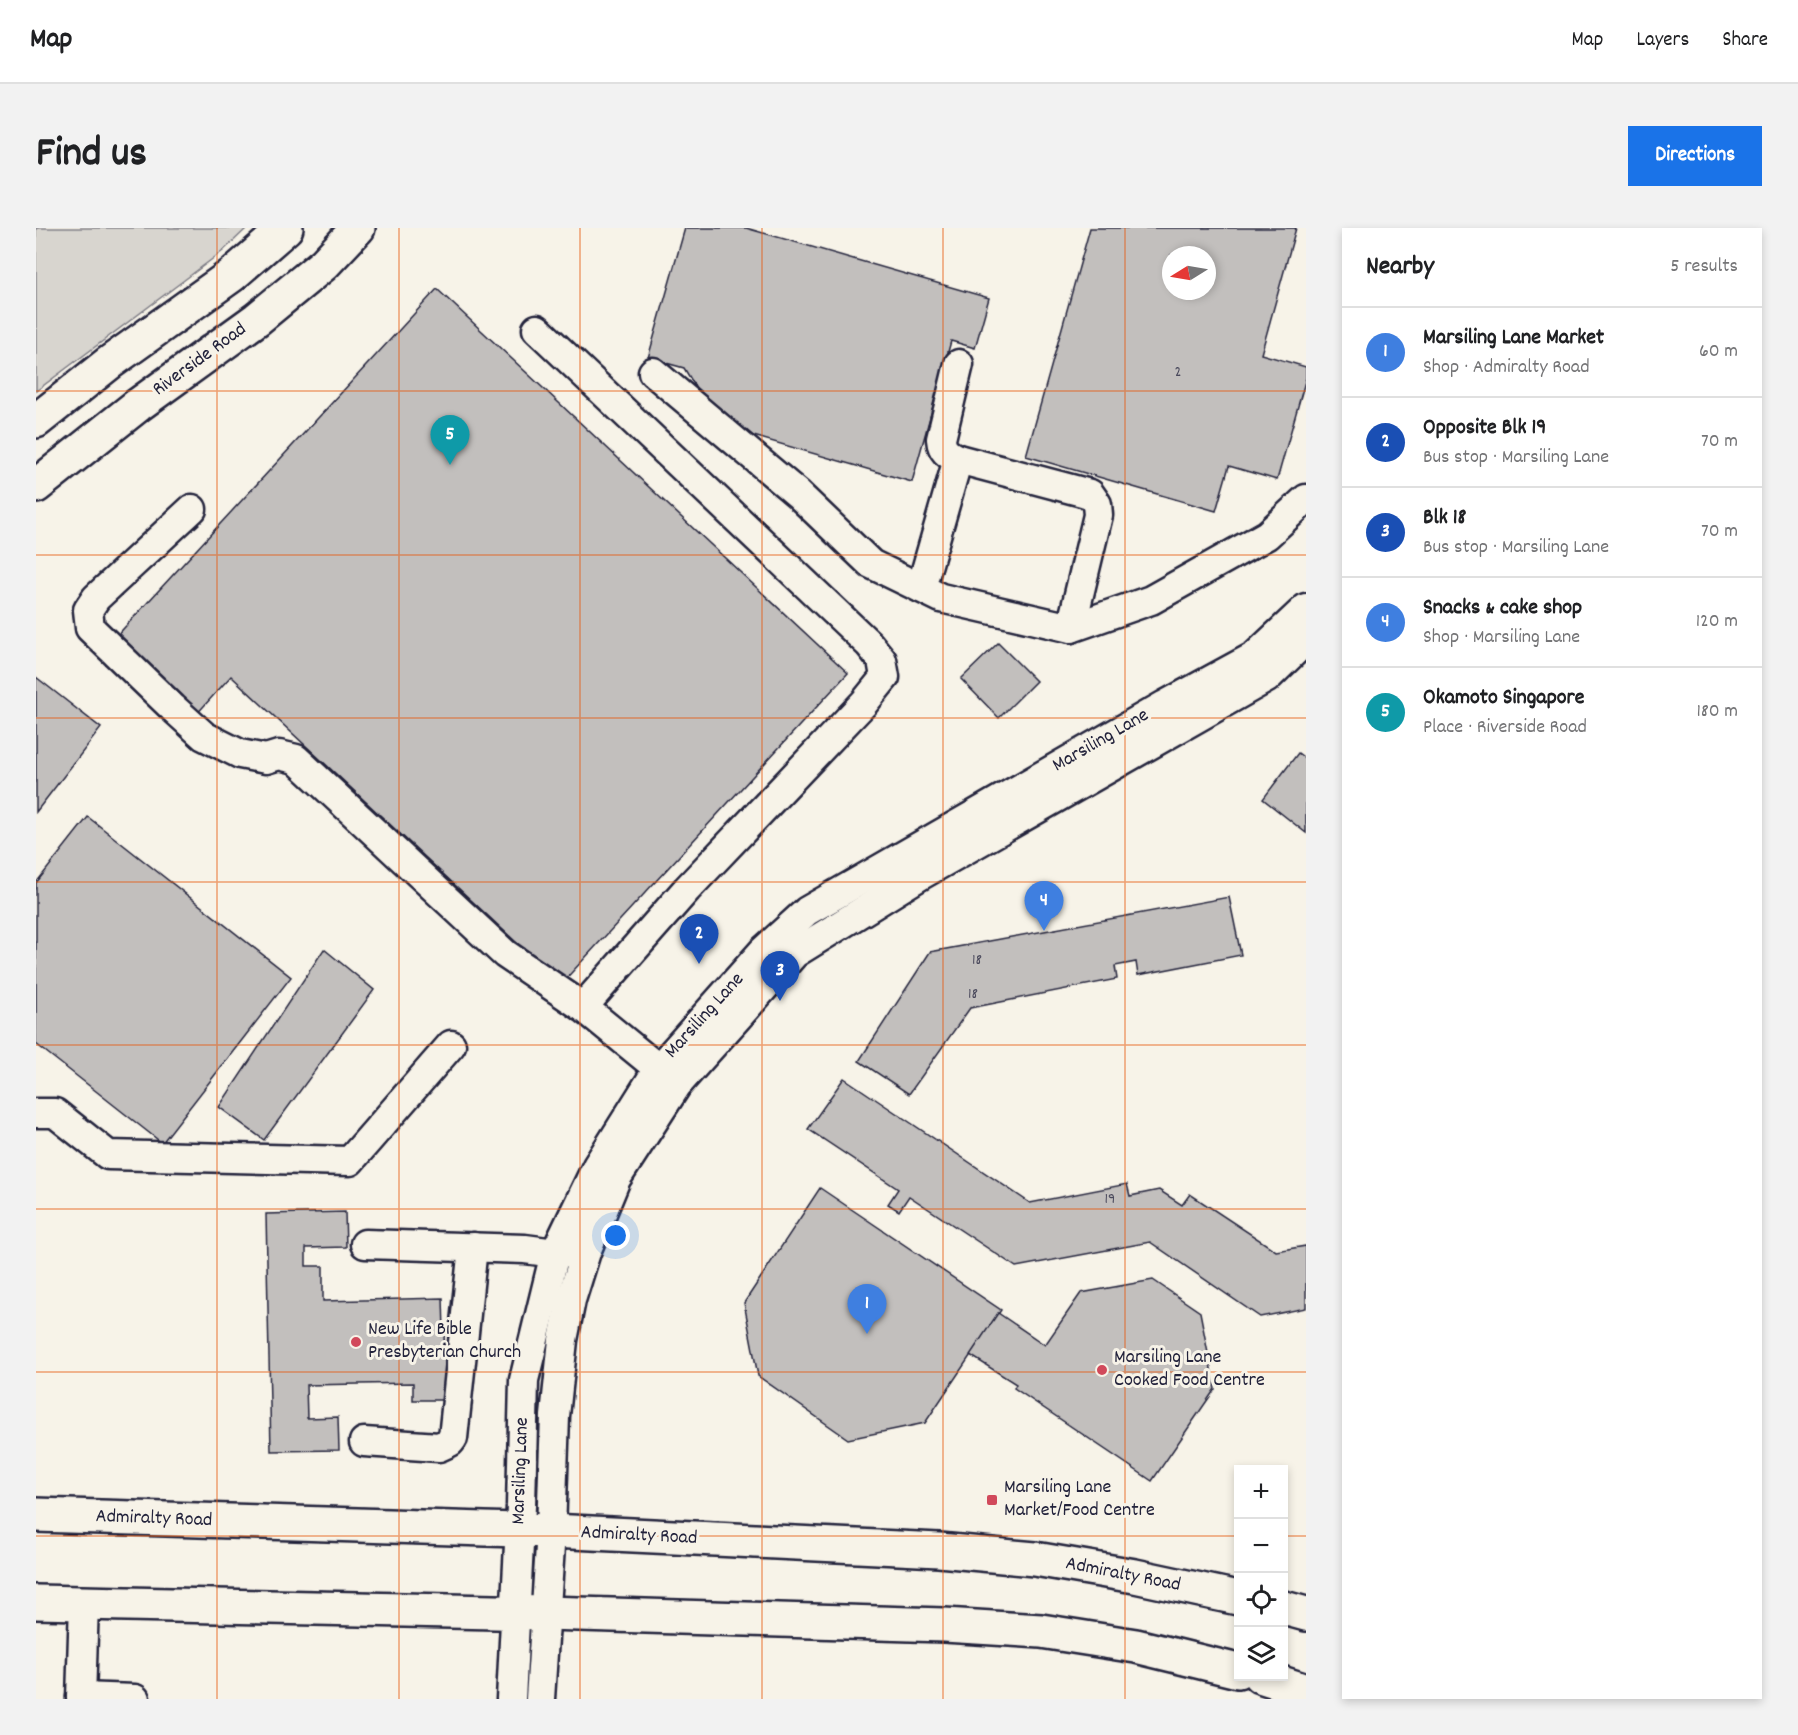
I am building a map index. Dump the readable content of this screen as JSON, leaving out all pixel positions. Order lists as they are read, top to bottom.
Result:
{
  "streets": {
    "main road": ["Riverside Road", "Admiralty Road"],
    "street": ["Marsiling Lane"]
  },
  "crossings": [
    ["Marsiling Lane", "Admiralty Road"]
  ],
  "places": {
    "other": ["New Life Bible Presbyterian Church", "Marsiling Lane Cooked Food Centre"],
    "transit": ["Marsiling Lane Market/Food Centre"]
  },
  "house_numbers": [
    "2",
    "18",
    "18",
    "19"
  ],
  "north": "left",
  "page": {
    "header": "Map",
    "nav": ["Map", "Layers", "Share"],
    "title": "Find us",
    "buttons": "Directions",
    "heading": ["Nearby", "5 results"],
    "list": [
      {
        "mark": "1",
        "name": "Marsiling Lane Market",
        "note": "Shop · Admiralty Road",
        "value": "60 m"
      },
      {
        "mark": "2",
        "name": "Opposite Blk 19",
        "note": "Bus stop · Marsiling Lane",
        "value": "70 m"
      },
      {
        "mark": "3",
        "name": "Blk 18",
        "note": "Bus stop · Marsiling Lane",
        "value": "70 m"
      },
      {
        "mark": "4",
        "name": "Snacks & cake shop",
        "note": "Shop · Marsiling Lane",
        "value": "120 m"
      },
      {
        "mark": "5",
        "name": "Okamoto Singapore",
        "note": "Place · Riverside Road",
        "value": "180 m"
      }
    ],
    "pins": [
      "5",
      "4",
      "2",
      "3",
      "1"
    ],
    "map_buttons": ["+", "−"]
  }
}
